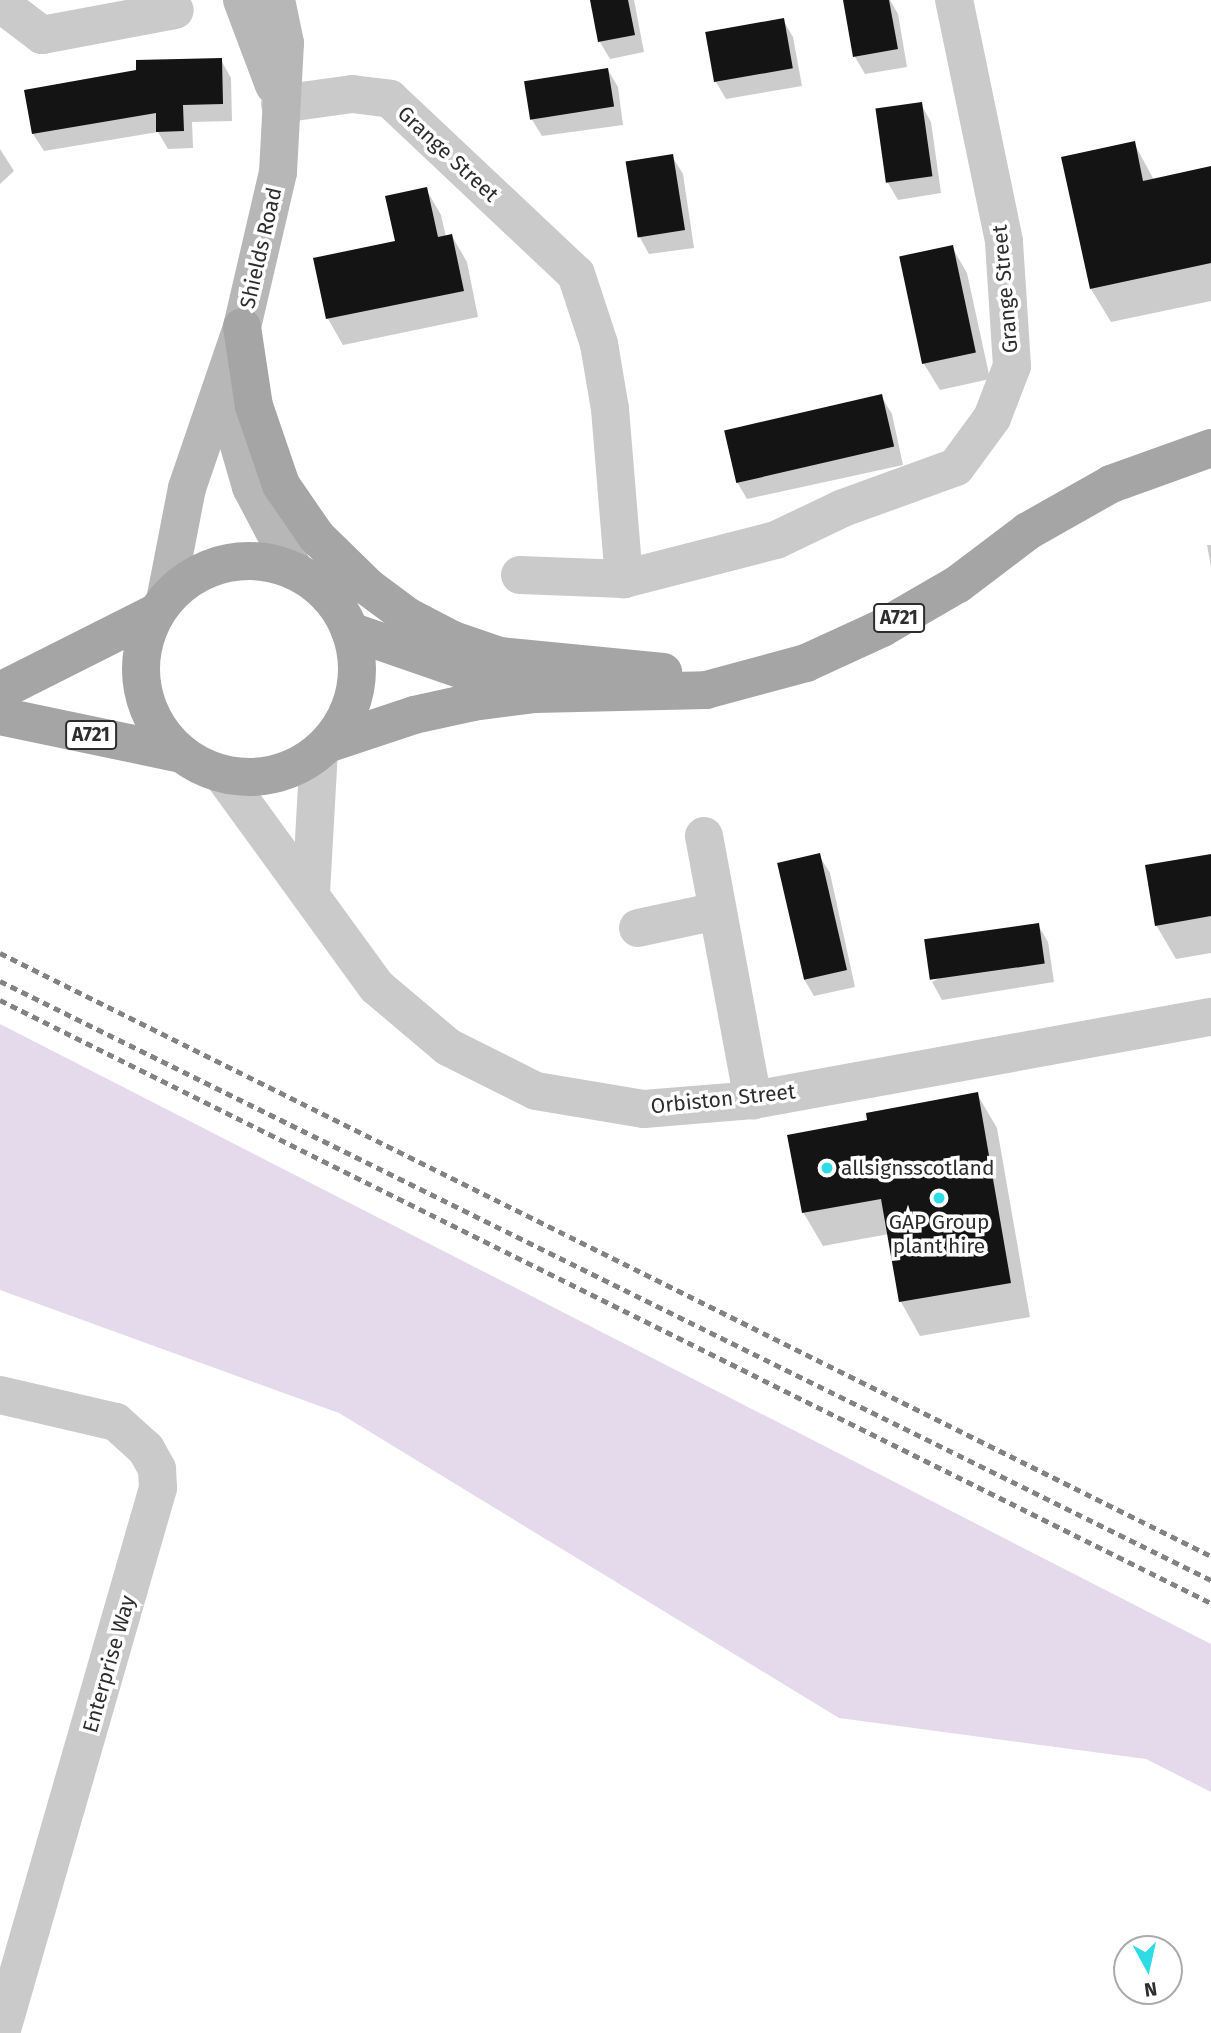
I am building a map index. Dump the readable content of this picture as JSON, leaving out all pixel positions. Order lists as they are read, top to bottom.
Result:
{
  "streets": {
    "main road": ["Shields Road", "A721"],
    "street": ["Grange Street", "Orbiston Street", "Enterprise Way"]
  },
  "crossings": [
    ["Grange Street", "Shields Road"],
    ["Shields Road", "A721"],
    ["Shields Road", "Orbiston Street"],
    ["A721", "Orbiston Street"]
  ],
  "places": ["allsignsscotland", "GAP Group plant hire"],
  "north": "bottom"
}
